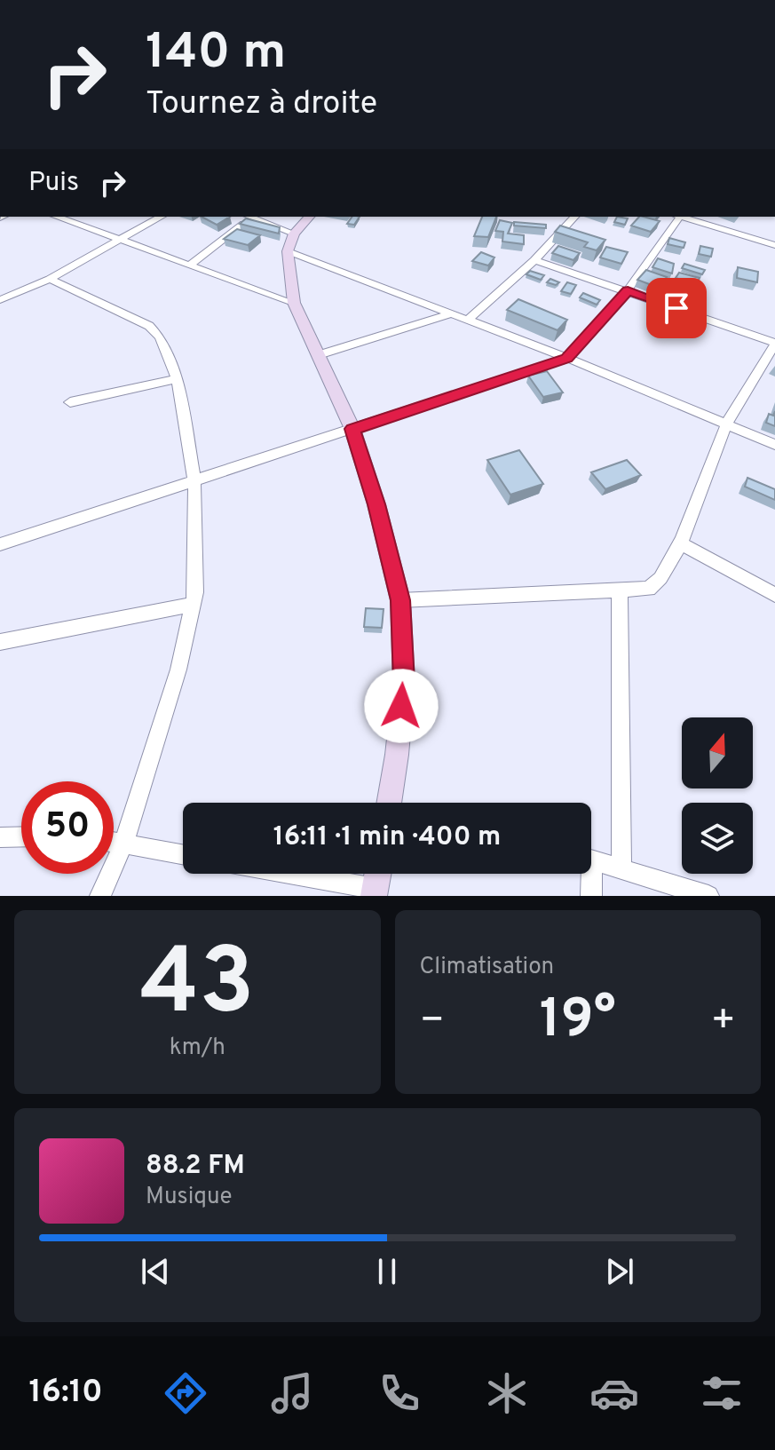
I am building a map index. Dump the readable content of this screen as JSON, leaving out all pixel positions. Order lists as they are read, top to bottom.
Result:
{
  "north": "top",
  "page": {
    "turn": ["140 m", "Tournez à droite"],
    "then": "Puis",
    "limit": "50",
    "trip": "16:11 · 1 min · 400 m",
    "tile": [
      ["43", "km/h"],
      "Climatisation"
    ],
    "heat": ["−", "19°", "+"],
    "song": ["88.2 FM", "Musique"],
    "tabs": "16:10"
  }
}
